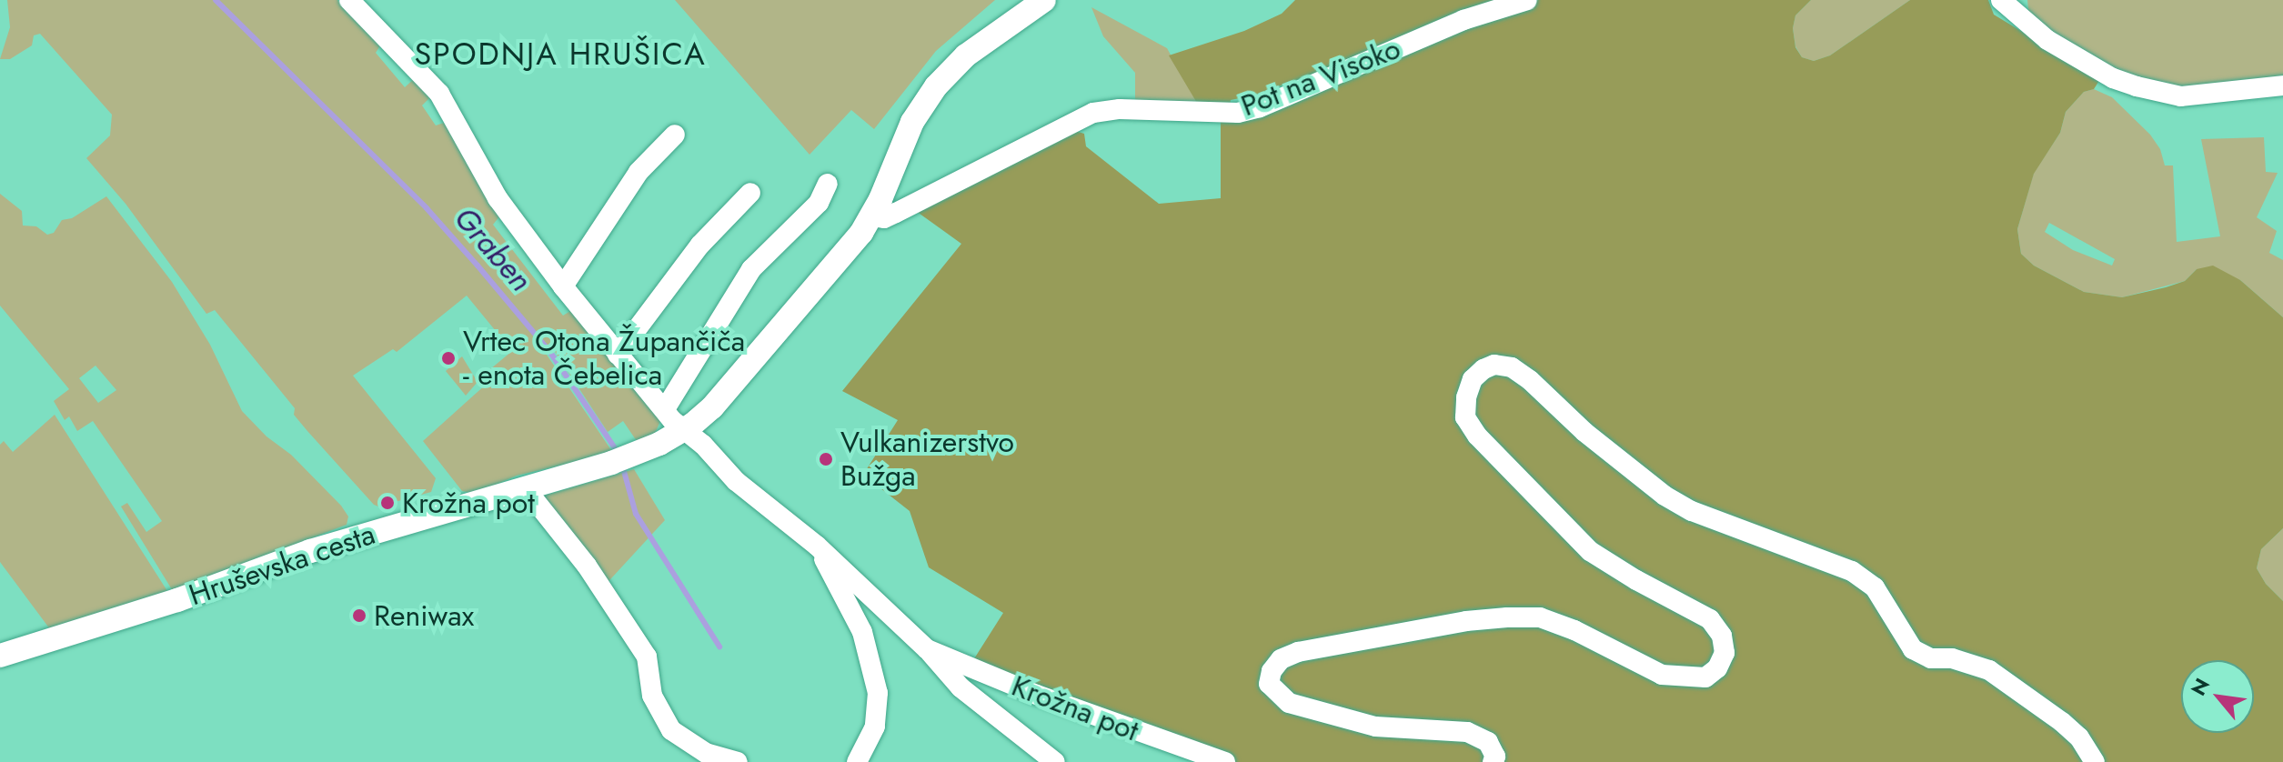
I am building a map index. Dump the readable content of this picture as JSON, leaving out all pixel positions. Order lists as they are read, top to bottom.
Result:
{
  "streets": {
    "street": ["Pot na Visoko", "Hruševska cesta", "Krožna pot"]
  },
  "crossings": [
    ["Pot na Visoko", "Hruševska cesta"],
    ["Hruševska cesta", "Krožna pot"]
  ],
  "districts": ["SPODNJA HRUŠICA"],
  "water": ["Graben"],
  "places": [
    "Vrtec Otona Župančiča - enota Čebelica",
    "Vulkanizerstvo Bužga",
    "Krožna pot",
    "Reniwax"
  ],
  "north": "top left"
}
